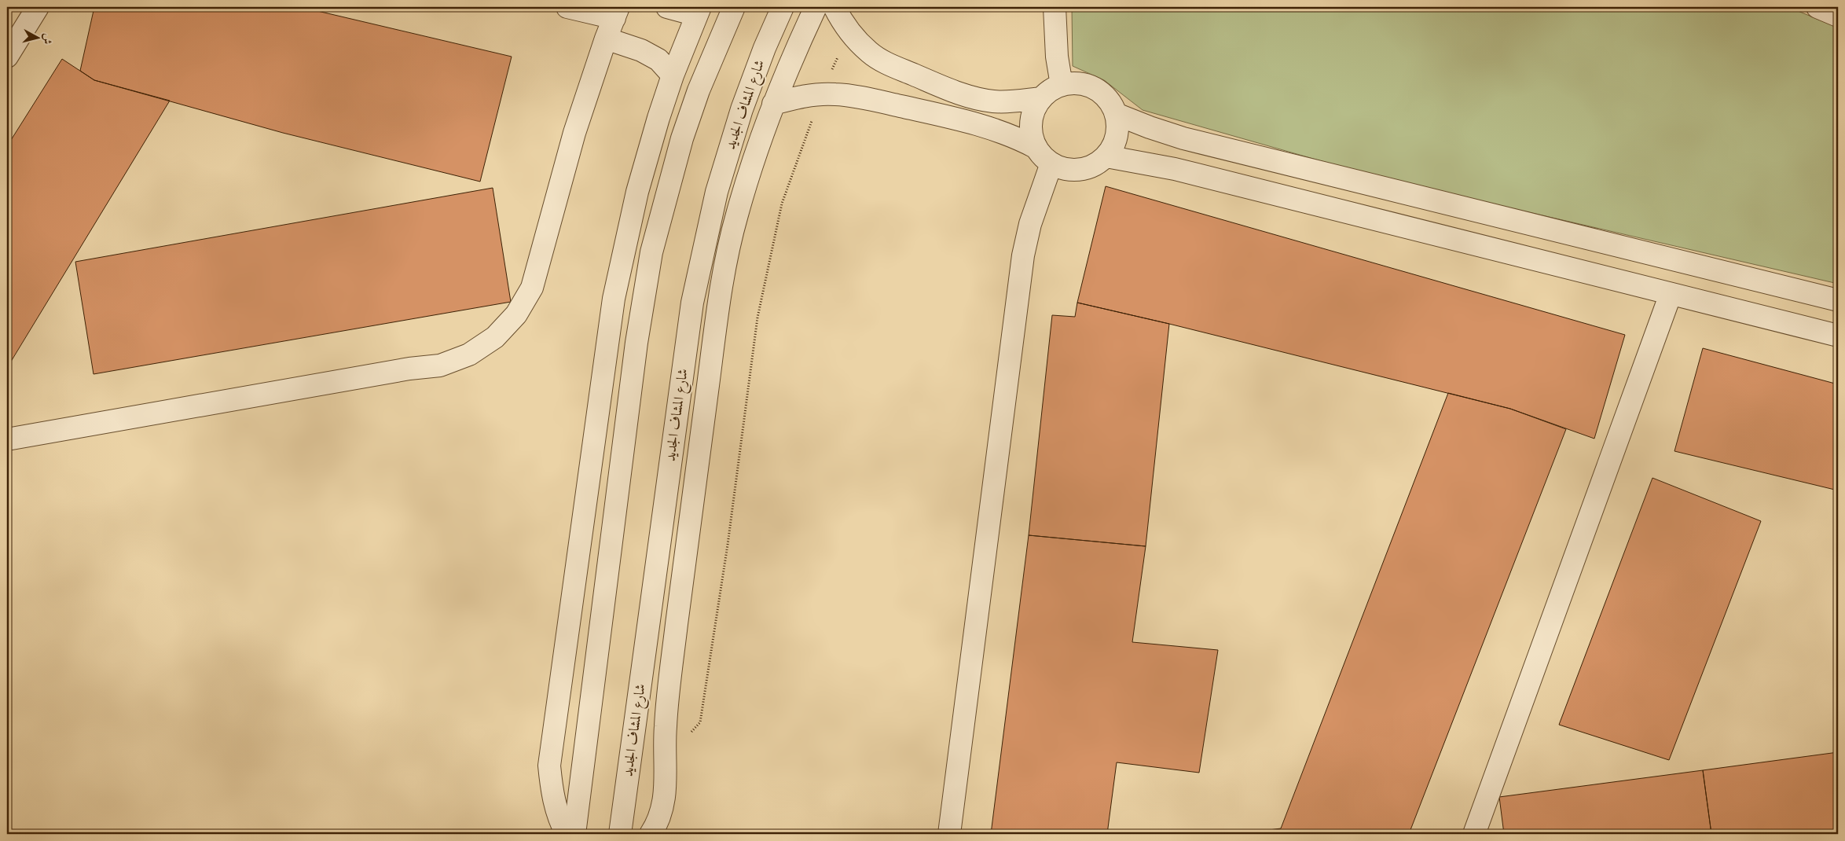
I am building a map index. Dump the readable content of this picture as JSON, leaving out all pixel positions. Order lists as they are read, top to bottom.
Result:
{
  "streets": {
    "street": ["شارع المشاف الجديد"]
  },
  "north": "right"
}
